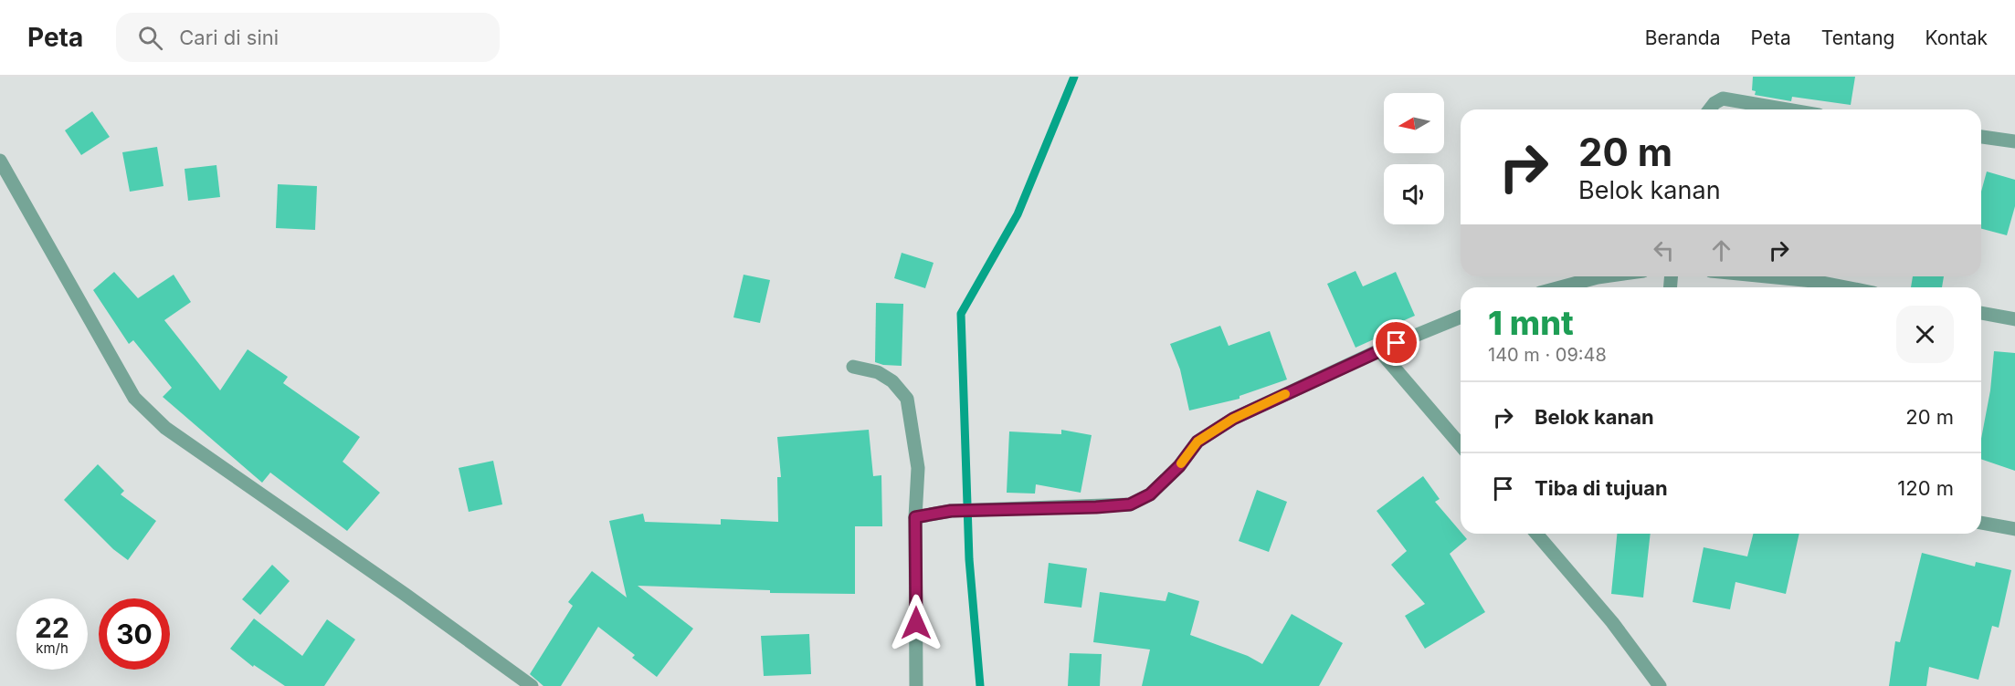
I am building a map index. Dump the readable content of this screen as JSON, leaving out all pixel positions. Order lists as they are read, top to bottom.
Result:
{
  "north": "left",
  "page": {
    "header": "Peta",
    "search": "Cari di sini",
    "nav": [
      "Beranda",
      "Peta",
      "Tentang",
      "Kontak"
    ],
    "turn": ["20 m", "Belok kanan"],
    "heading": ["1 mnt", "140 m · 09:48"],
    "list": [
      {
        "name": "Belok kanan",
        "value": "20 m"
      },
      {
        "name": "Tiba di tujuan",
        "value": "120 m"
      }
    ],
    "speed": "22 km/h",
    "limit": "30"
  }
}
